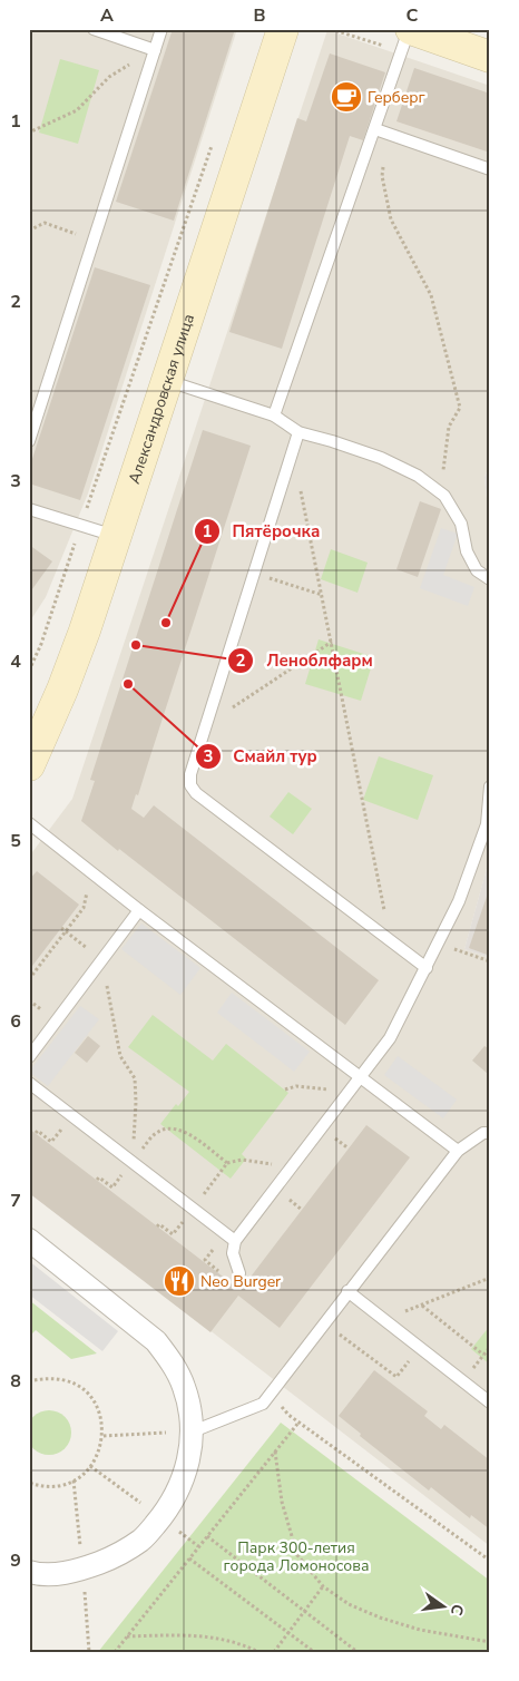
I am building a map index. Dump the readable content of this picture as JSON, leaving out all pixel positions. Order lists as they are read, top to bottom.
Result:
{
  "streets": {
    "main road": ["Александровская улица"]
  },
  "parks": ["Парк 300-летия города Ломоносова"],
  "places": {
    "cafe": ["Герберг"],
    "other": ["Пятёрочка", "Леноблфарм", "Смайл тур"],
    "restaurant": ["Neo Burger"]
  },
  "north": "right",
  "grid": {
    "columns": ["A", "B", "C"],
    "rows": [
      "1",
      "2",
      "3",
      "4",
      "5",
      "6",
      "7",
      "8",
      "9"
    ]
  }
}
